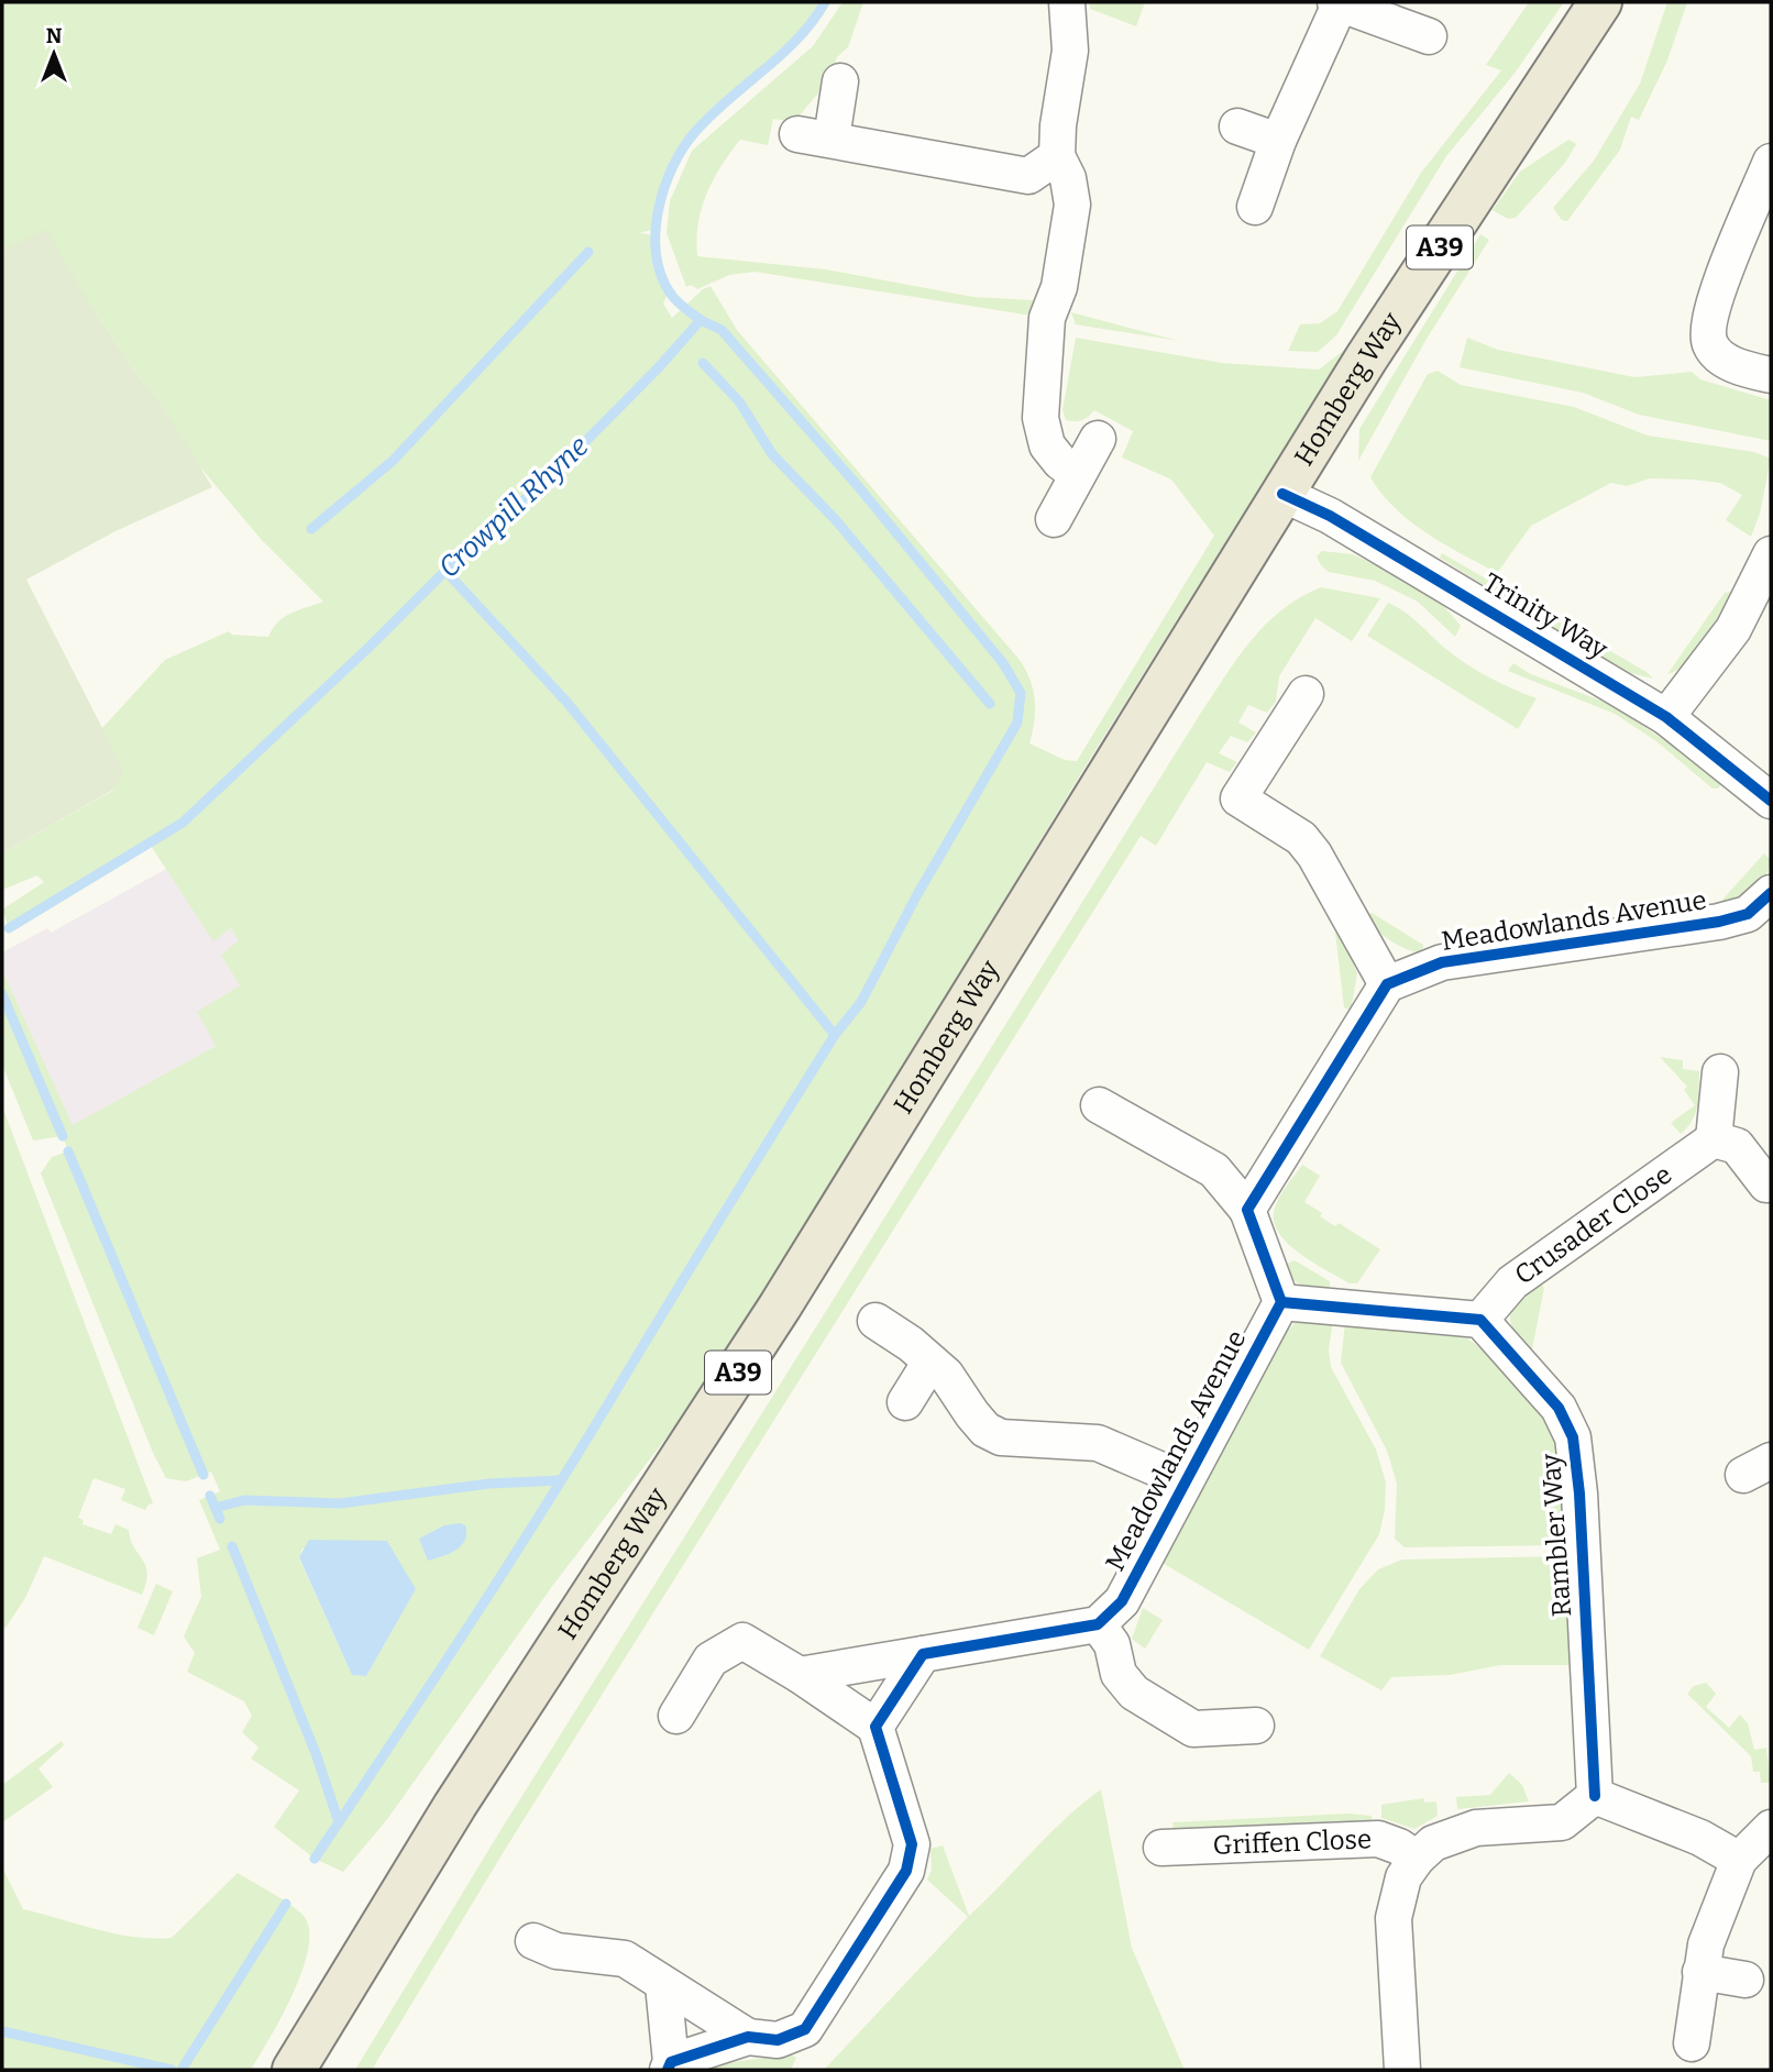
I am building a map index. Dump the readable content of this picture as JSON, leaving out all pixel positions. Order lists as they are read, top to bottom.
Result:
{
  "streets": {
    "main road": ["A39", "Homberg Way"],
    "street": [
      "Trinity Way",
      "Meadowlands Avenue",
      "Crusader Close",
      "Rambler Way",
      "Griffen Close"
    ]
  },
  "crossings": [
    ["Homberg Way", "Trinity Way"],
    ["Crusader Close", "Rambler Way"]
  ],
  "water": ["Crowpill Rhyne"],
  "north": "top"
}
